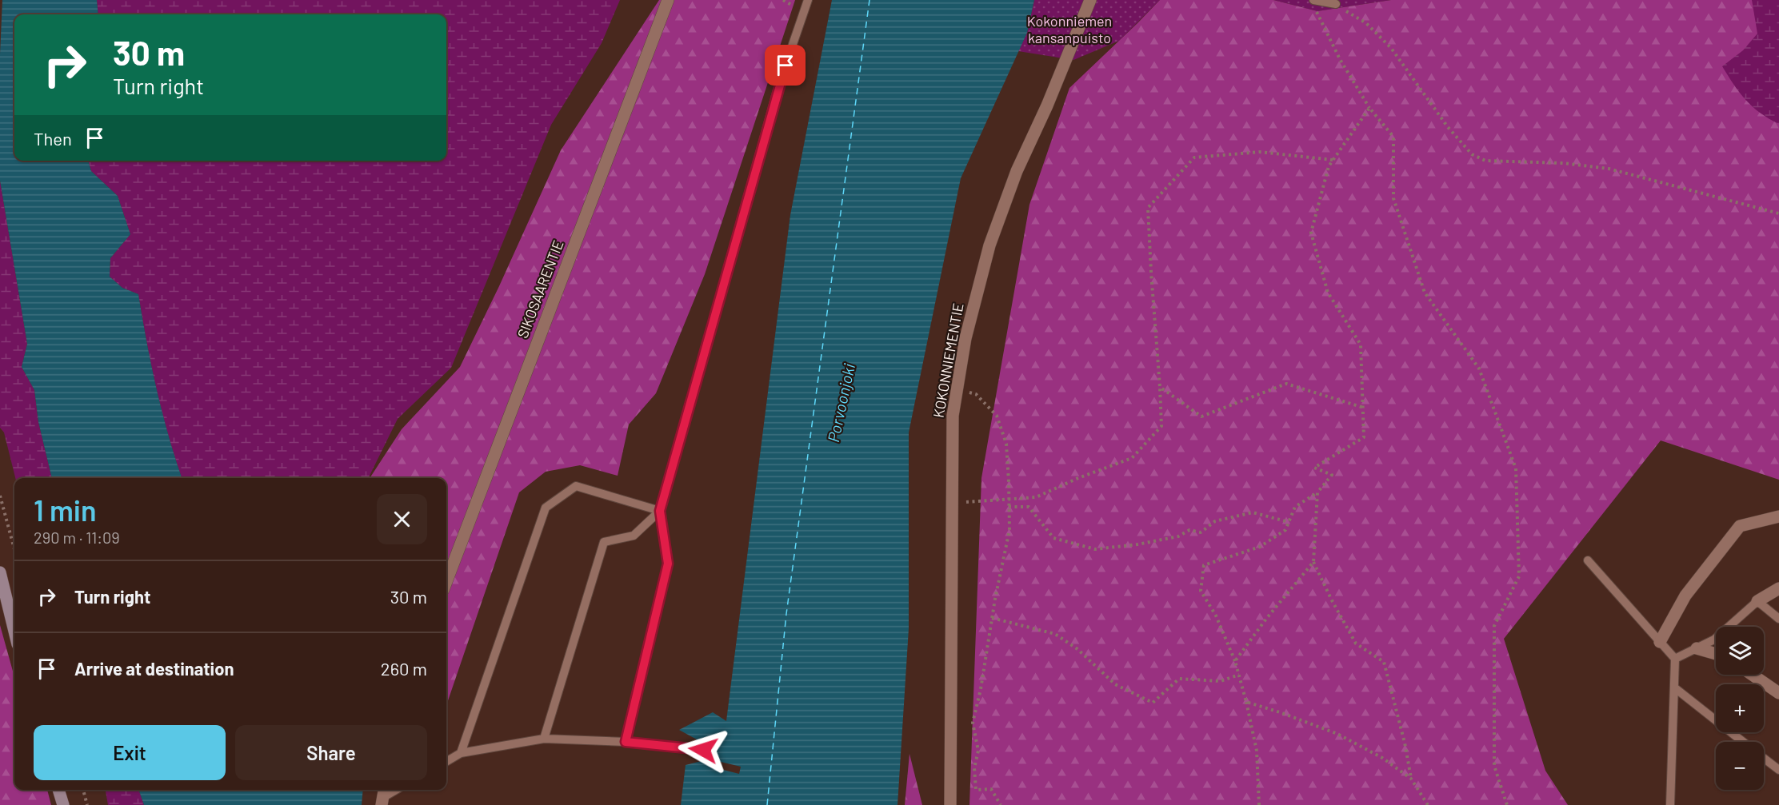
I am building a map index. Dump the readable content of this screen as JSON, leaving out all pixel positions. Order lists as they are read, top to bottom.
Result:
{
  "streets": {
    "street": ["SIKOSAARENTIE", "KOKONNIEMENTIE"]
  },
  "water": ["Porvoonjoki"],
  "parks": ["Kokonniemen kansanpuisto"],
  "page": {
    "turn": ["30 m", "Turn right"],
    "then": "Then",
    "heading": ["1 min", "290 m · 11:09"],
    "list": [
      {
        "name": "Turn right",
        "value": "30 m"
      },
      {
        "name": "Arrive at destination",
        "value": "260 m"
      }
    ],
    "map_buttons": ["+", "−"],
    "buttons": ["Exit", "Share"]
  }
}
